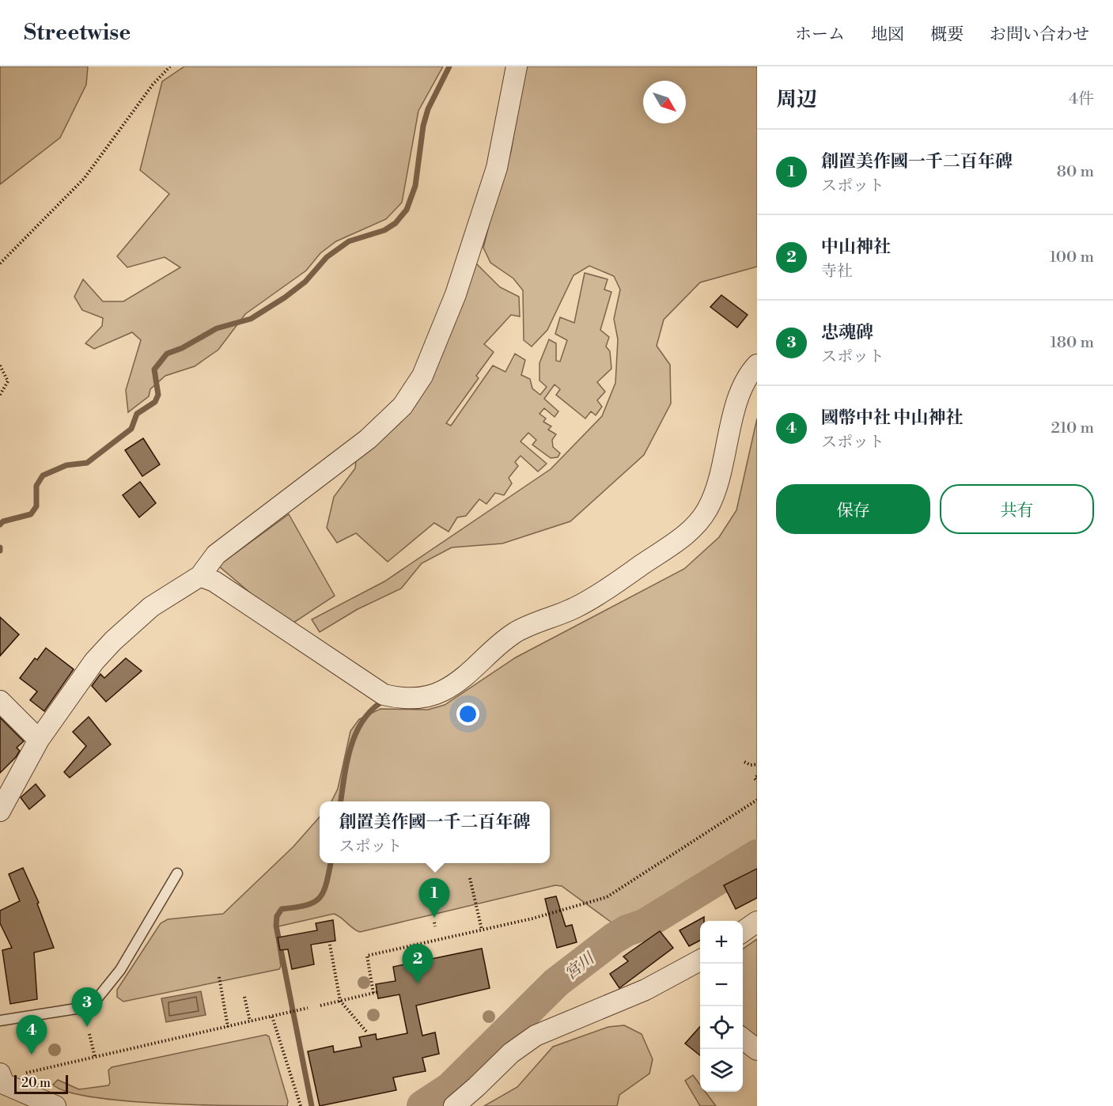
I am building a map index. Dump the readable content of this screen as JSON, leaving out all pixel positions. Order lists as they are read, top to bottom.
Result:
{
  "water": ["宮川"],
  "scale_bar": "20 m",
  "north": "bottom right",
  "page": {
    "header": "Streetwise",
    "nav": [
      "ホーム",
      "地図",
      "概要",
      "お問い合わせ"
    ],
    "heading": ["周辺", "4件"],
    "list": [
      {
        "mark": "1",
        "name": "創置美作國一千二百年碑",
        "note": "スポット",
        "value": "80 m"
      },
      {
        "mark": "2",
        "name": "中山神社",
        "note": "寺社",
        "value": "100 m"
      },
      {
        "mark": "3",
        "name": "忠魂碑",
        "note": "スポット",
        "value": "180 m"
      },
      {
        "mark": "4",
        "name": "國幣中社 中山神社",
        "note": "スポット",
        "value": "210 m"
      }
    ],
    "buttons": ["保存", "共有"],
    "popup": ["創置美作國一千二百年碑", "スポット"],
    "pins": [
      "1",
      "2",
      "3",
      "4"
    ],
    "map_buttons": ["+", "−"],
    "scale": "20 m"
  }
}
